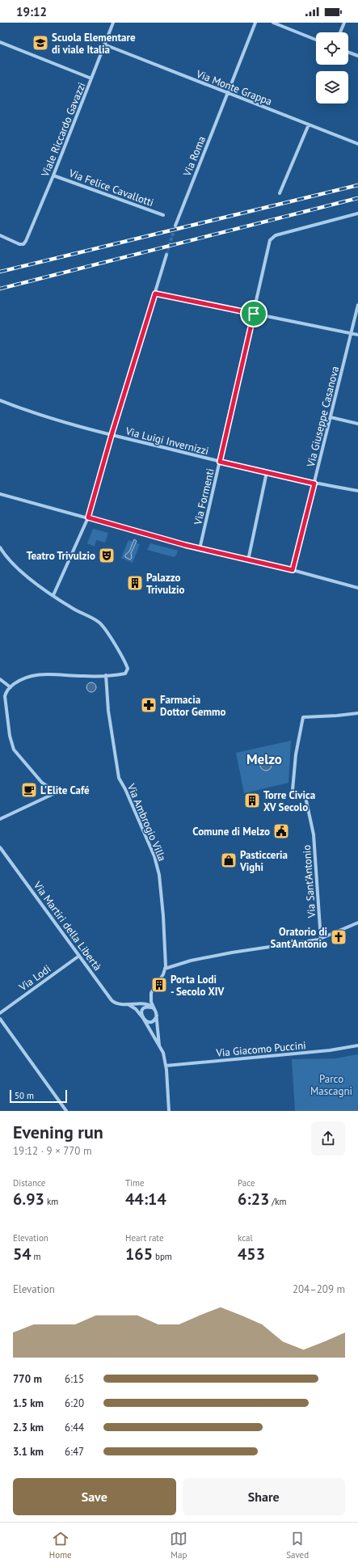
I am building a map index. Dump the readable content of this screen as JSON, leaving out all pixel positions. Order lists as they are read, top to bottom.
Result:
{
  "streets": {
    "street": [
      "Via Monte Grappa",
      "Viale Riccardo Gavazzi",
      "Via Roma",
      "Via Felice Cavallotti",
      "Via Giuseppe Casanova",
      "Via Luigi Invernizzi",
      "Via Formenti",
      "Via Ambrogio Villa",
      "Via Sant'Antonio",
      "Via Martiri della Libertà",
      "Via Lodi",
      "Via Giacomo Puccini"
    ]
  },
  "crossings": [
    ["Via Monte Grappa", "Viale Riccardo Gavazzi"],
    ["Via Monte Grappa", "Via Roma"],
    ["Viale Riccardo Gavazzi", "Via Felice Cavallotti"],
    ["Via Giuseppe Casanova", "Via Luigi Invernizzi"],
    ["Via Luigi Invernizzi", "Via Formenti"],
    ["Via Martiri della Libertà", "Via Lodi"]
  ],
  "districts": ["Melzo"],
  "parks": ["Parco Mascagni"],
  "places": {
    "school or university": ["Scuola Elementare di viale Italia"],
    "theatre": ["Teatro Trivulzio"],
    "building": ["Palazzo Trivulzio", "Torre Civica XV Secolo", "Porta Lodi - Secolo XIV"],
    "pharmacy": ["Farmacia Dottor Gemmo"],
    "cafe": ["L'Elite Café"],
    "public building": ["Comune di Melzo"],
    "shop": ["Pasticceria Vighi"],
    "church": ["Oratorio di Sant'Antonio"]
  },
  "scale_bar": "50 m",
  "page": {
    "status": "19:12",
    "scale": "50 m",
    "heading": ["Evening run", "19:12 · 9 × 770 m"],
    "stats": [
      ["Distance", "6.93 km"],
      ["Time", "44:14"],
      ["Pace", "6:23 /km"],
      ["Elevation", "54 m"],
      ["Heart rate", "165 bpm"],
      ["kcal", "453"]
    ],
    "chart": ["Elevation", "204–209 m"],
    "list": [
      {
        "name": "770 m",
        "note": "6:15"
      },
      {
        "name": "1.5 km",
        "note": "6:20"
      },
      {
        "name": "2.3 km",
        "note": "6:44"
      },
      {
        "name": "3.1 km",
        "note": "6:47"
      }
    ],
    "buttons": ["Save", "Share"],
    "tabs": ["Home", "Map", "Saved"]
  }
}
